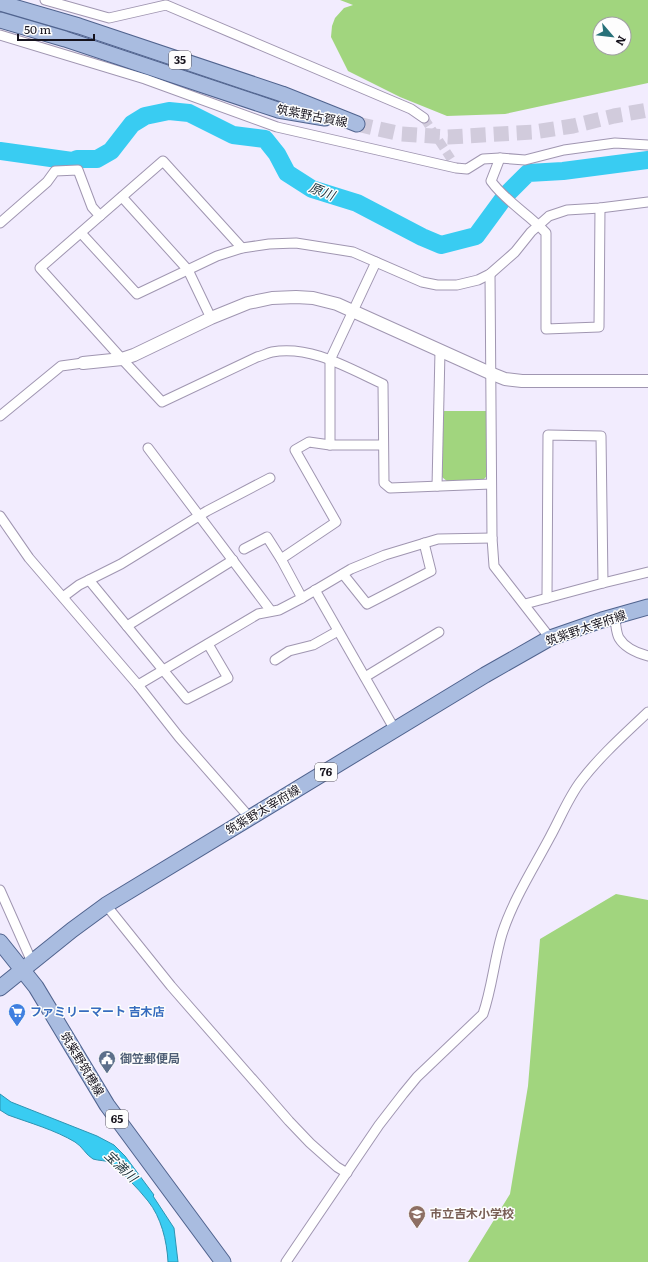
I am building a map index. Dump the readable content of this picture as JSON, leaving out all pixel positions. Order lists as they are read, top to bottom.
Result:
{
  "streets": {
    "main road": [
      "35",
      "筑紫野古賀線",
      "筑紫野太宰府線",
      "76",
      "筑紫野筑穂線",
      "65"
    ]
  },
  "crossings": [
    ["筑紫野太宰府線", "筑紫野筑穂線"]
  ],
  "water": ["原川", "宝満川"],
  "places": {
    "supermarket": ["ファミリーマート 吉木店"],
    "public building": ["御笠郵便局"],
    "school or university": ["市立吉木小学校"]
  },
  "scale_bar": "50 m",
  "north": "bottom right"
}
